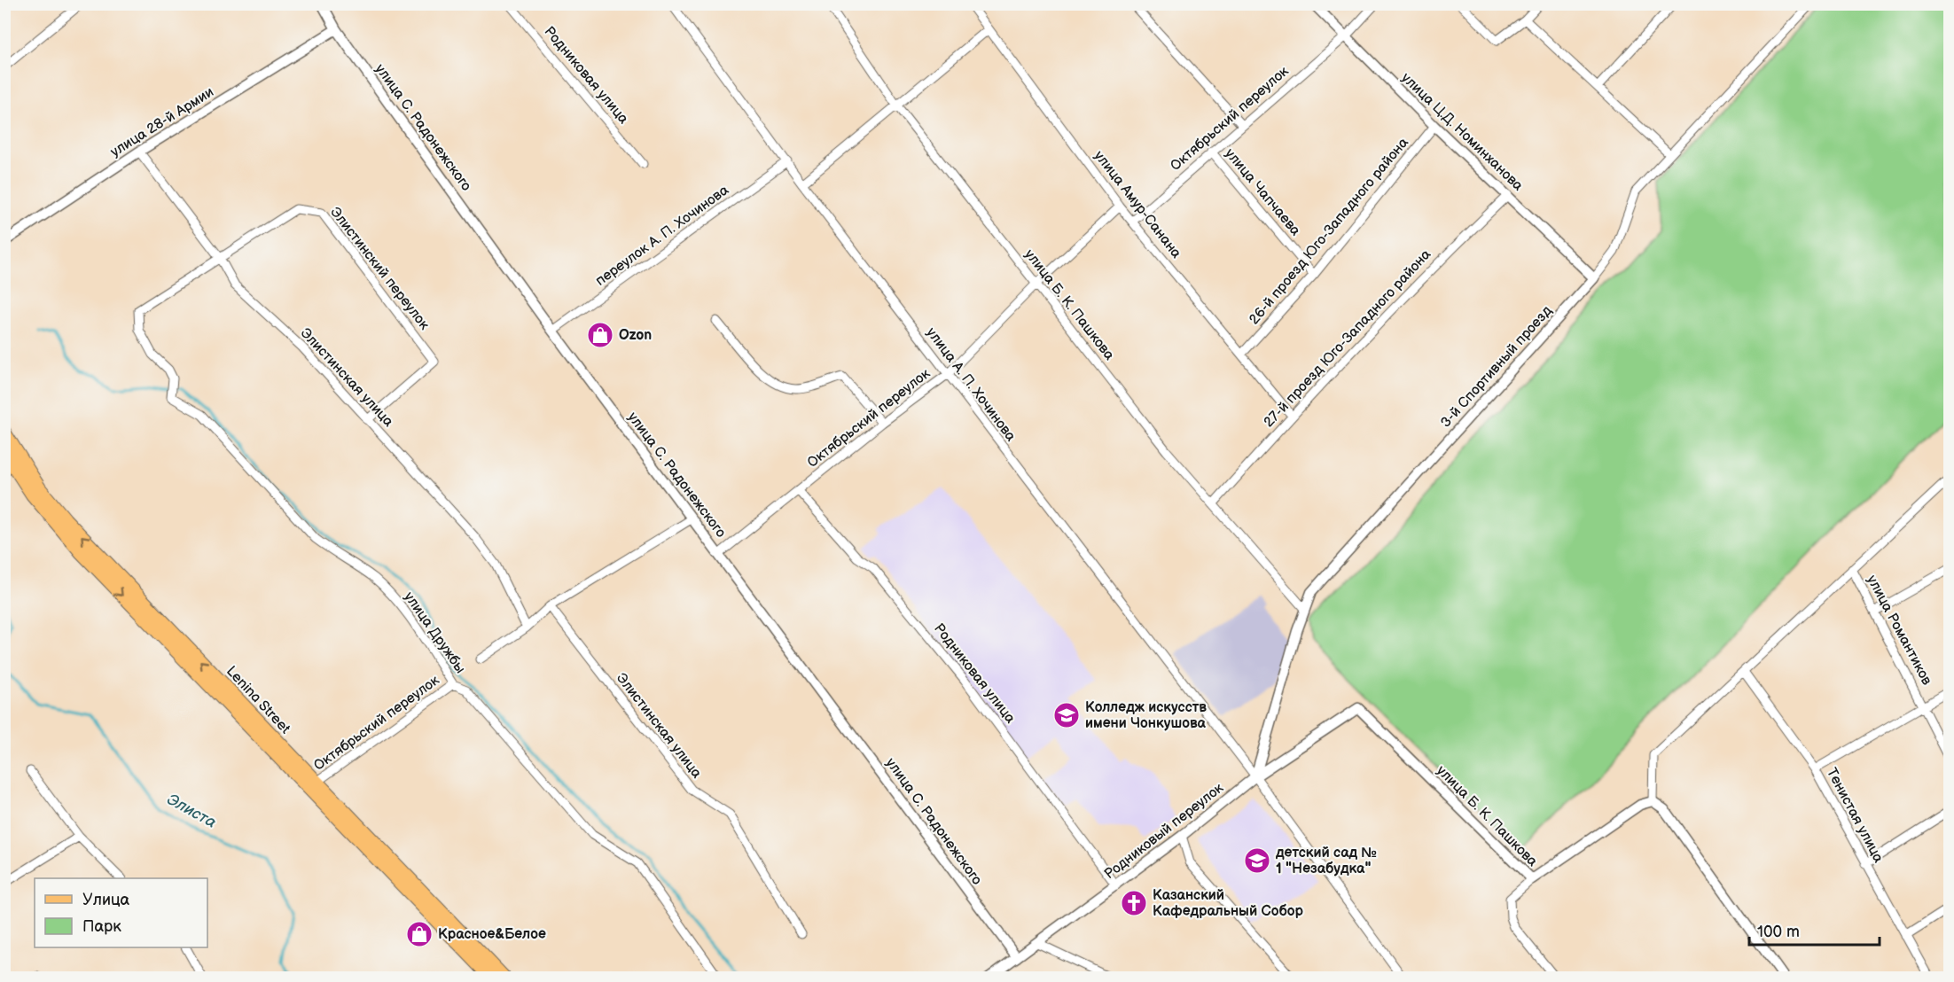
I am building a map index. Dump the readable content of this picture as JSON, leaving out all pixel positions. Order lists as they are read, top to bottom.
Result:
{
  "streets": {
    "main road": ["Lenina Street"],
    "street": [
      "Родниковая улица",
      "Октябрьский переулок",
      "улица 28-й Армии",
      "улица С. Радонежского",
      "улица Ц.Д. Номинханова",
      "улица Чапчаева",
      "улица Амур-Санана",
      "26-й проезд Юго-Западного района",
      "переулок А. П. Хочинова",
      "Элистинский переулок",
      "улица Б. К. Пашкова",
      "27-й проезд Юго-Западного района",
      "3-й Спортивный проезд",
      "Элистинская улица",
      "улица А. П. Хочинова",
      "улица Романтиков",
      "улица Дружбы",
      "Тенистая улица",
      "Родниковый переулок"
    ]
  },
  "crossings": [
    ["Родниковая улица", "Октябрьский переулок"],
    ["Родниковая улица", "Родниковый переулок"],
    ["Октябрьский переулок", "улица С. Радонежского"],
    ["Октябрьский переулок", "улица Ц.Д. Номинханова"],
    ["Октябрьский переулок", "улица Чапчаева"],
    ["Октябрьский переулок", "улица Амур-Санана"],
    ["Октябрьский переулок", "улица Б. К. Пашкова"],
    ["Октябрьский переулок", "улица А. П. Хочинова"],
    ["Октябрьский переулок", "улица Дружбы"],
    ["Октябрьский переулок", "Lenina Street"],
    ["улица 28-й Армии", "улица С. Радонежского"],
    ["улица 28-й Армии", "Элистинская улица"],
    ["улица С. Радонежского", "переулок А. П. Хочинова"],
    ["улица С. Радонежского", "Родниковый переулок"],
    ["улица Ц.Д. Номинханова", "26-й проезд Юго-Западного района"],
    ["улица Ц.Д. Номинханова", "27-й проезд Юго-Западного района"],
    ["улица Ц.Д. Номинханова", "3-й Спортивный проезд"],
    ["улица Чапчаева", "26-й проезд Юго-Западного района"],
    ["улица Амур-Санана", "26-й проезд Юго-Западного района"],
    ["улица Амур-Санана", "27-й проезд Юго-Западного района"],
    ["переулок А. П. Хочинова", "улица А. П. Хочинова"],
    ["Элистинский переулок", "Элистинская улица"],
    ["Элистинский переулок", "улица Дружбы"],
    ["улица Б. К. Пашкова", "27-й проезд Юго-Западного района"],
    ["улица Б. К. Пашкова", "3-й Спортивный проезд"],
    ["улица Б. К. Пашкова", "Родниковый переулок"],
    ["3-й Спортивный проезд", "улица А. П. Хочинова"],
    ["3-й Спортивный проезд", "Родниковый переулок"],
    ["улица А. П. Хочинова", "Родниковый переулок"]
  ],
  "water": ["Элиста"],
  "places": {
    "shop": ["Ozon", "Красное&Белое"],
    "school or university": ["Колледж искусств имени Чонкушова", "детский сад № 1 \"Незабудка\""],
    "church": ["Казанский Кафедральный Собор"]
  },
  "legend": ["Улица", "Парк"],
  "scale_bar": "100 m"
}
